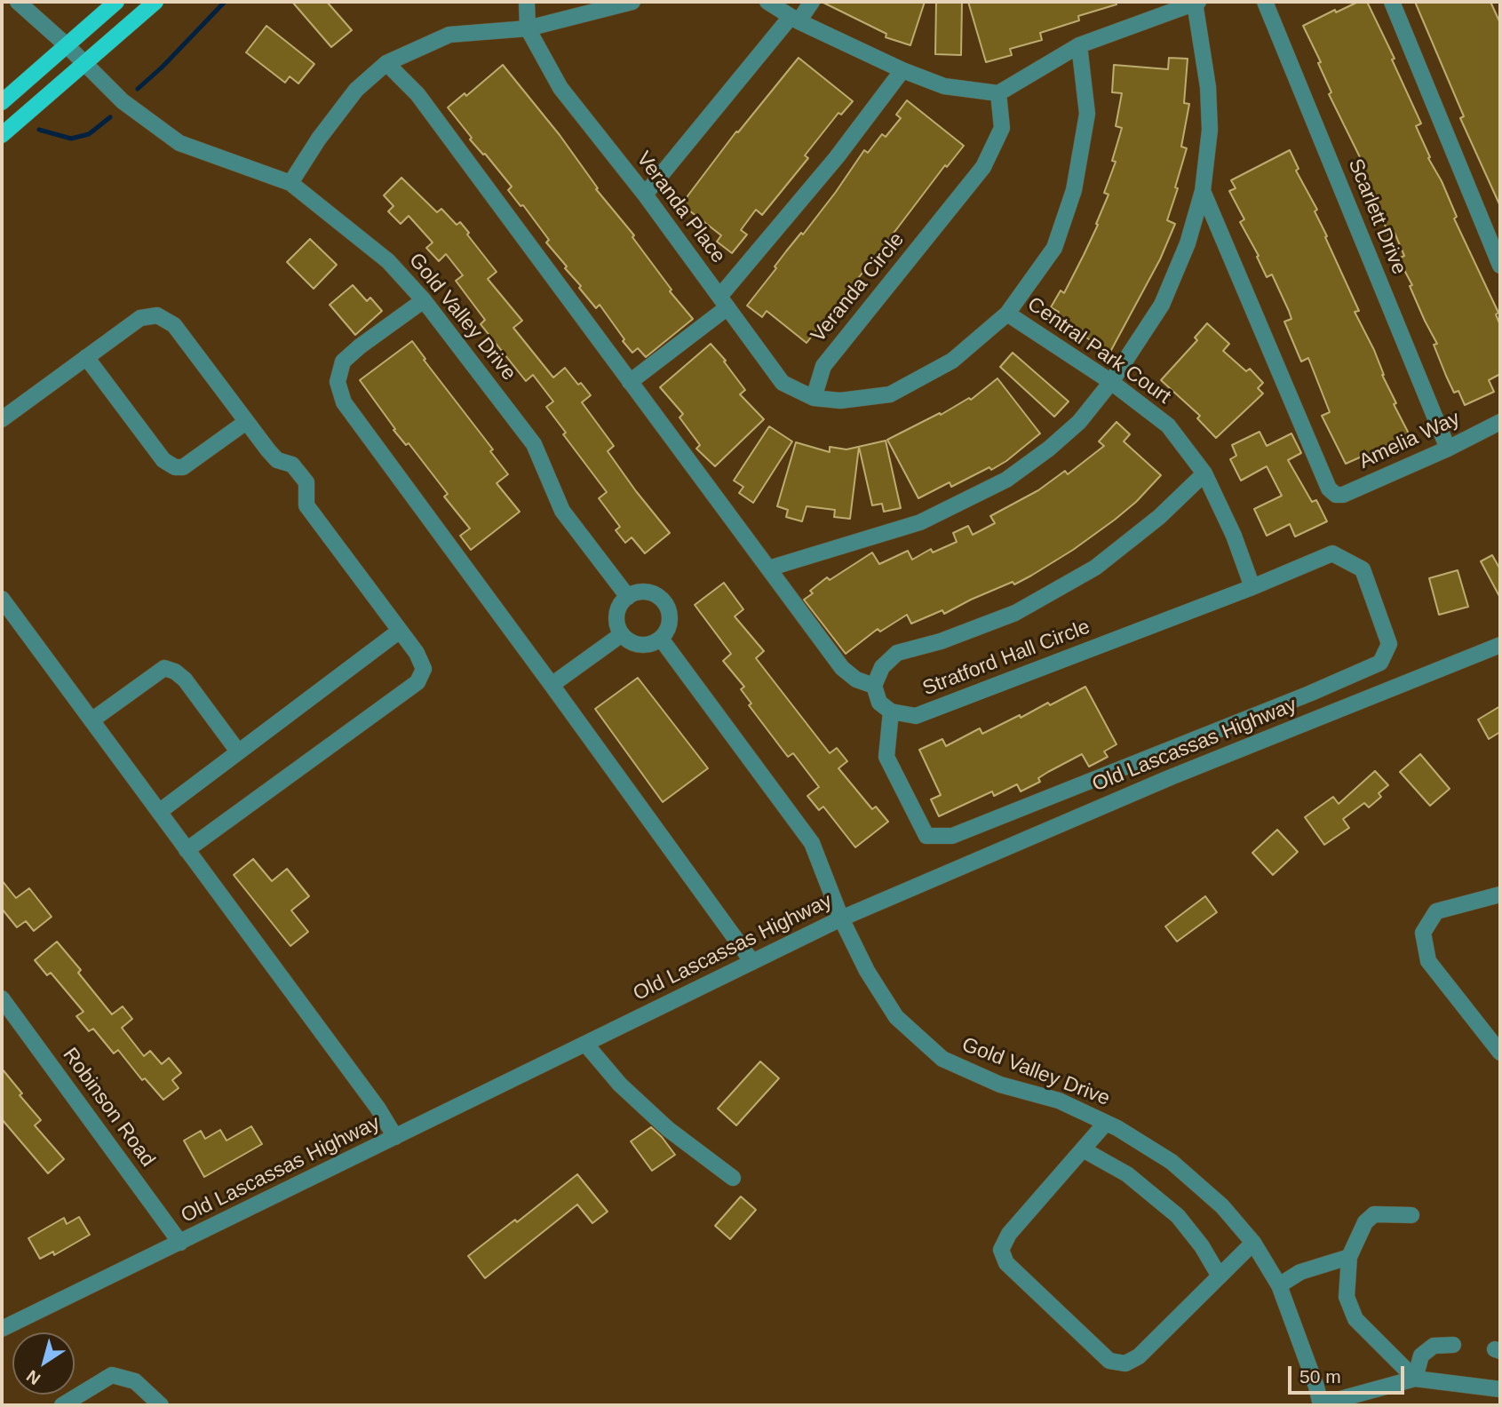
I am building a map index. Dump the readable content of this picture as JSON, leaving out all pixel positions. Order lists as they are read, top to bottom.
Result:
{
  "streets": {
    "street": [
      "Veranda Place",
      "Scarlett Drive",
      "Veranda Circle",
      "Gold Valley Drive",
      "Central Park Court",
      "Amelia Way",
      "Stratford Hall Circle",
      "Old Lascassas Highway",
      "Robinson Road"
    ]
  },
  "crossings": [
    ["Veranda Place", "Veranda Circle"],
    ["Scarlett Drive", "Amelia Way"],
    ["Gold Valley Drive", "Old Lascassas Highway"],
    ["Central Park Court", "Stratford Hall Circle"],
    ["Old Lascassas Highway", "Robinson Road"]
  ],
  "scale_bar": "50 m",
  "north": "bottom left"
}
